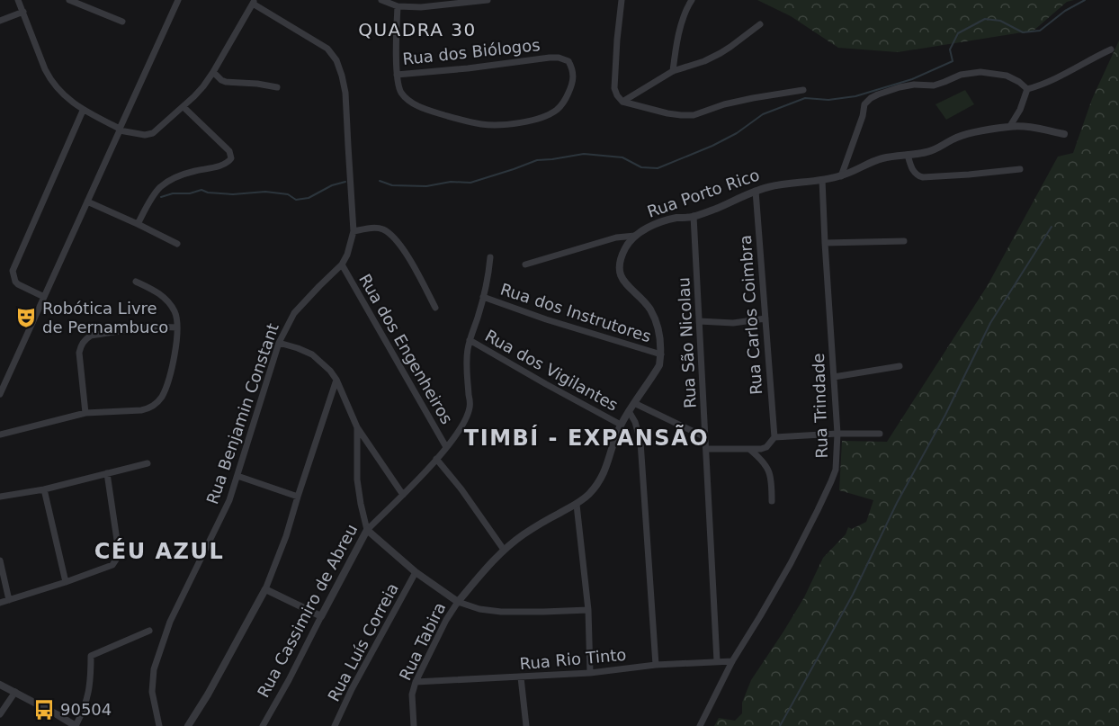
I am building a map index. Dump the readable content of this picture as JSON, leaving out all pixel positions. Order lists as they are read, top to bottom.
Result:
{
  "streets": {
    "street": [
      "Rua dos Biólogos",
      "Rua Porto Rico",
      "Rua dos Instrutores",
      "Rua Carlos Coimbra",
      "Rua São Nicolau",
      "Rua dos Engenheiros",
      "Rua dos Vigilantes",
      "Rua Trindade",
      "Rua Benjamin Constant",
      "Rua Cassimiro de Abreu",
      "Rua Tabira",
      "Rua Luís Correia",
      "Rua Rio Tinto"
    ]
  },
  "crossings": [
    ["Rua Porto Rico", "Rua dos Instrutores"],
    ["Rua Porto Rico", "Rua Carlos Coimbra"],
    ["Rua Porto Rico", "Rua São Nicolau"],
    ["Rua Porto Rico", "Rua dos Vigilantes"],
    ["Rua Porto Rico", "Rua Trindade"],
    ["Rua Porto Rico", "Rua Tabira"],
    ["Rua dos Instrutores", "Rua Cassimiro de Abreu"],
    ["Rua São Nicolau", "Rua Rio Tinto"],
    ["Rua dos Engenheiros", "Rua Benjamin Constant"],
    ["Rua dos Engenheiros", "Rua Cassimiro de Abreu"],
    ["Rua dos Vigilantes", "Rua Cassimiro de Abreu"],
    ["Rua Trindade", "Rua Rio Tinto"],
    ["Rua Tabira", "Rua Rio Tinto"]
  ],
  "districts": ["QUADRA 30", "TIMBÍ - EXPANSÃO", "CÉU AZUL"],
  "places": {
    "theatre": ["Robótica Livre de Pernambuco"],
    "bus stop": ["90504"]
  }
}
